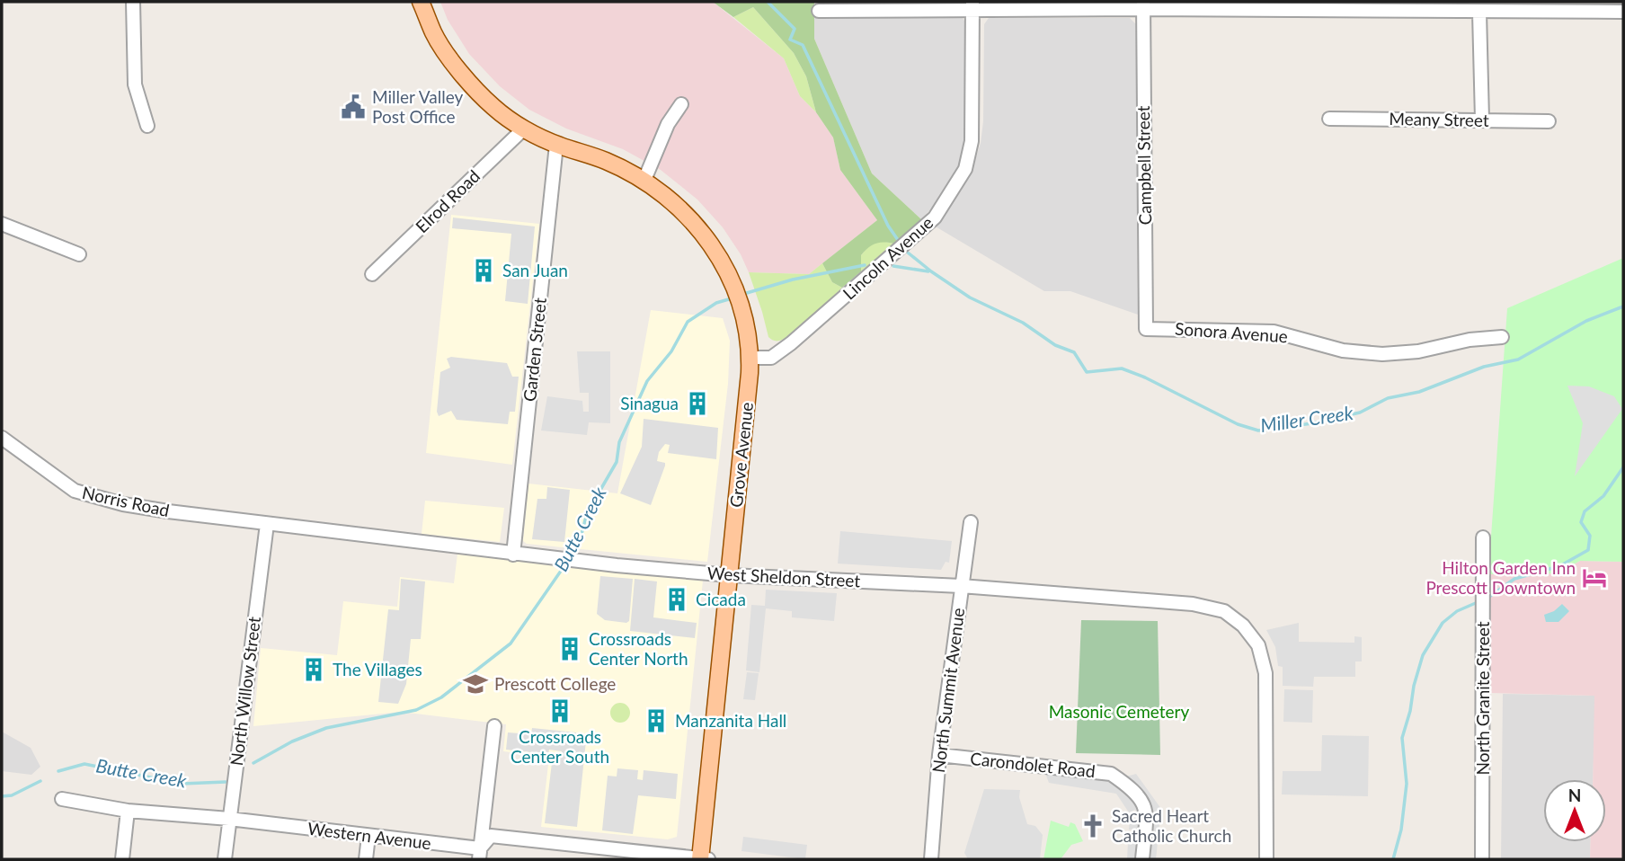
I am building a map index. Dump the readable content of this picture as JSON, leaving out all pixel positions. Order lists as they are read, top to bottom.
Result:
{
  "streets": {
    "main road": ["Grove Avenue"],
    "street": [
      "Meany Street",
      "Campbell Street",
      "Elrod Road",
      "Lincoln Avenue",
      "Sonora Avenue",
      "Garden Street",
      "Norris Road",
      "West Sheldon Street",
      "North Summit Avenue",
      "North Willow Street",
      "North Granite Street",
      "Carondolet Road",
      "Western Avenue"
    ]
  },
  "crossings": [
    ["Campbell Street", "Sonora Avenue"],
    ["Elrod Road", "Grove Avenue"],
    ["Lincoln Avenue", "Grove Avenue"],
    ["Garden Street", "Grove Avenue"],
    ["Garden Street", "West Sheldon Street"],
    ["Grove Avenue", "West Sheldon Street"],
    ["Grove Avenue", "Western Avenue"],
    ["Norris Road", "West Sheldon Street"],
    ["Norris Road", "North Willow Street"],
    ["West Sheldon Street", "North Summit Avenue"],
    ["West Sheldon Street", "North Willow Street"],
    ["North Summit Avenue", "Carondolet Road"],
    ["North Willow Street", "Western Avenue"]
  ],
  "water": ["Miller Creek", "Butte Creek"],
  "parks": ["Masonic Cemetery"],
  "places": {
    "public building": ["Miller Valley Post Office"],
    "building": [
      "San Juan",
      "Sinagua",
      "Cicada",
      "Crossroads Center North",
      "The Villages",
      "Crossroads Center South",
      "Manzanita Hall"
    ],
    "hotel": ["Hilton Garden Inn Prescott Downtown"],
    "school or university": ["Prescott College"],
    "church": ["Sacred Heart Catholic Church"]
  },
  "north": "top"
}
